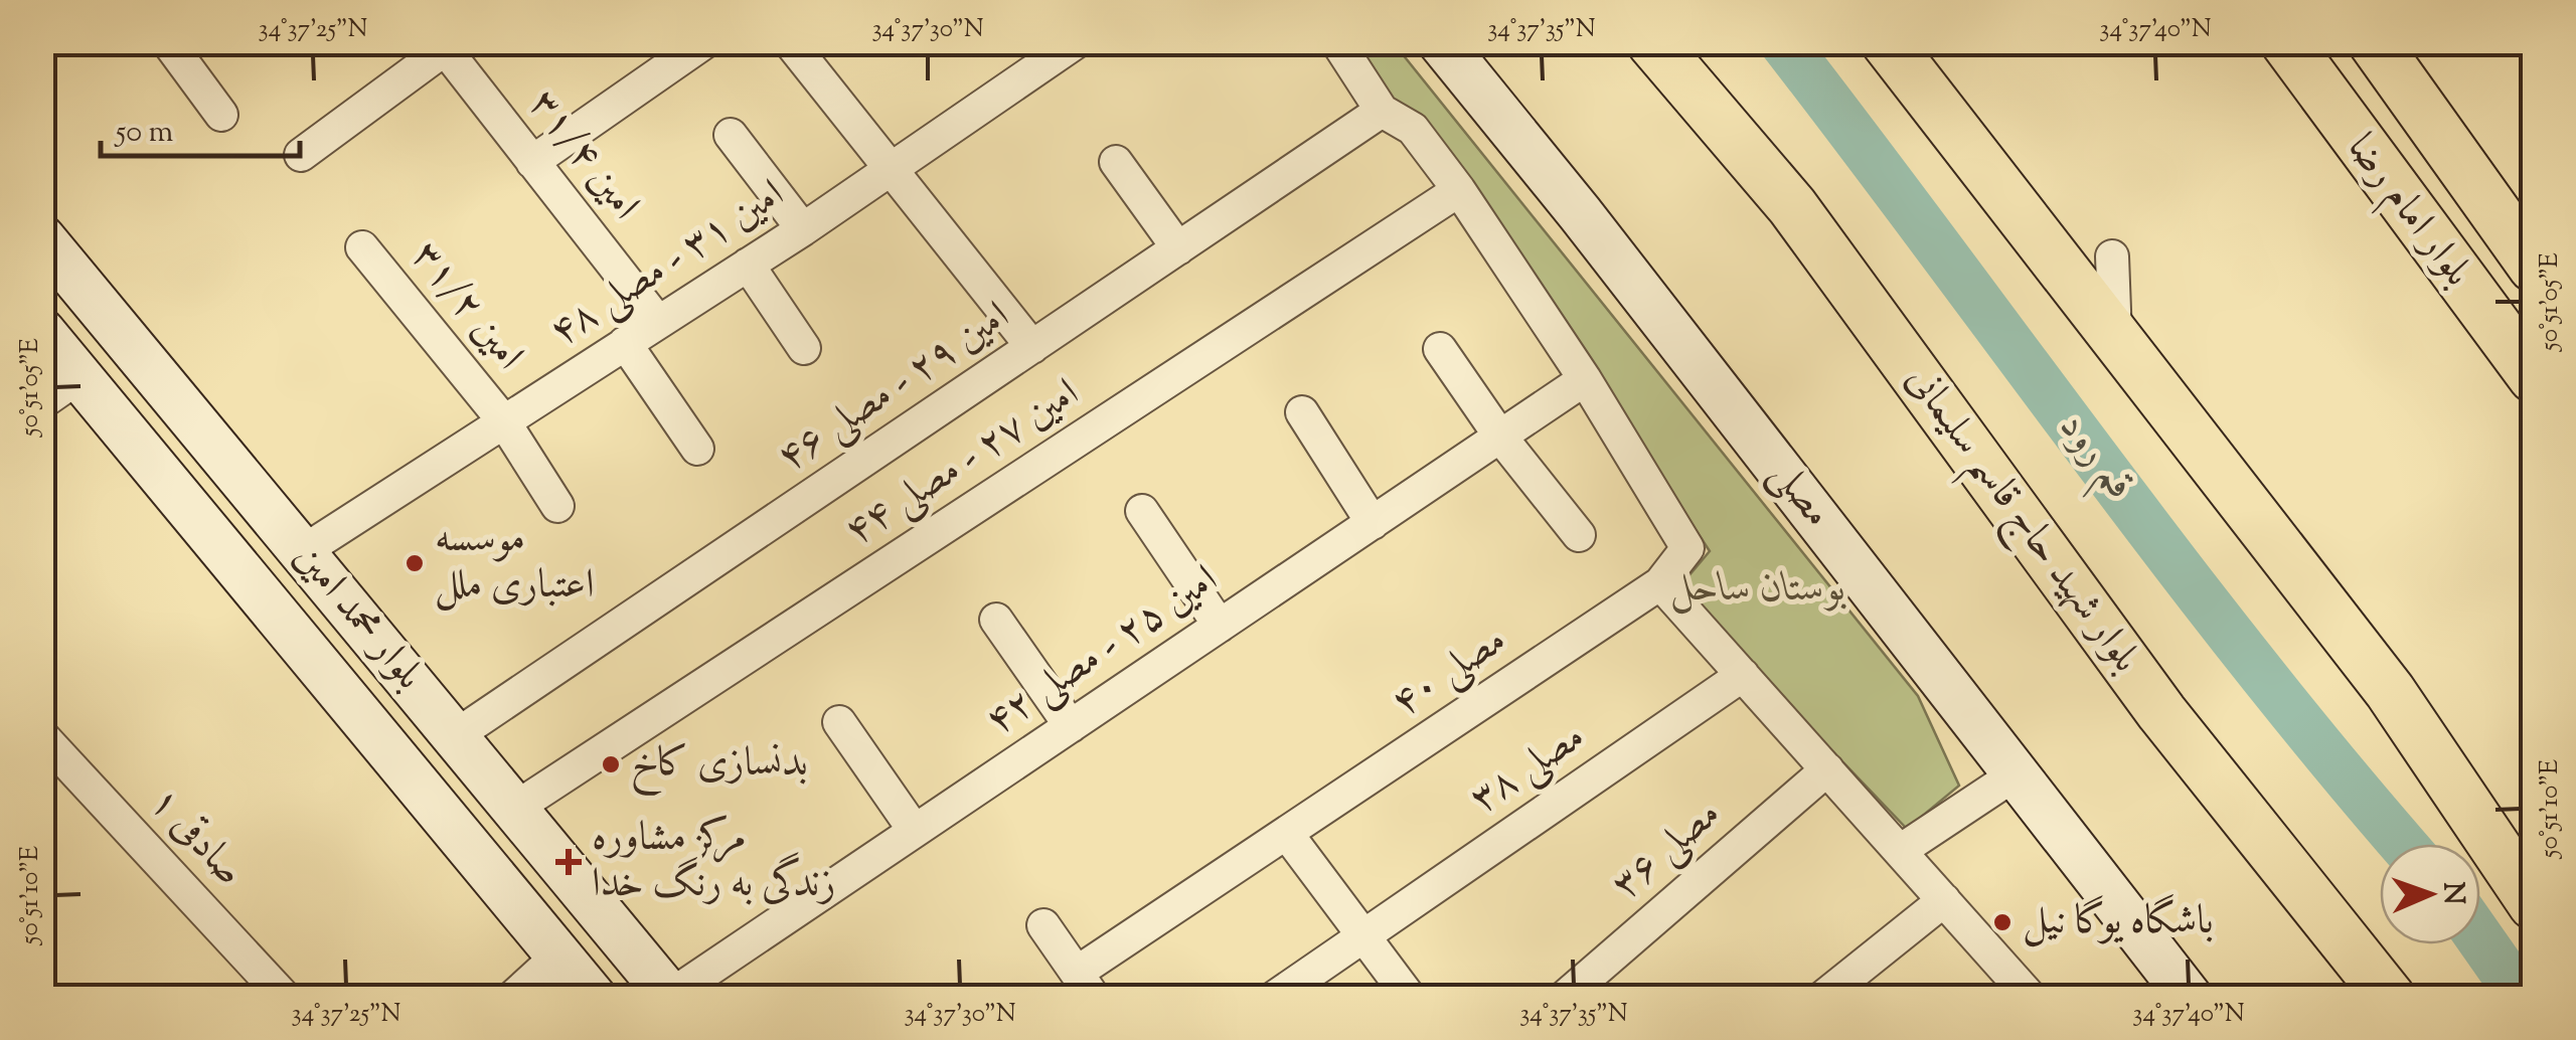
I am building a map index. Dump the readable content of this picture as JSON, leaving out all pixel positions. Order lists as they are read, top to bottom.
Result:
{
  "streets": {
    "main road": [
      "بلوار امام رضا",
      "مصلی",
      "بلوار شهید حاج قاسم سلیمانی",
      "بلوار محمد امین"
    ],
    "street": [
      "امین ۳۱/۴",
      "امین ۳۱ - مصلی ۴۸",
      "امین ۳۱/۲",
      "امین ۲۹ - مصلی ۴۶",
      "امین ۲۷ - مصلی ۴۴",
      "امین ۲۵ - مصلی ۴۲",
      "مصلی ۴۰",
      "مصلی ۳۸",
      "صادقی ۱",
      "مصلی ۳۶"
    ]
  },
  "crossings": [
    ["امین ۳۱/۴", "امین ۳۱ - مصلی ۴۸"],
    ["امین ۳۱ - مصلی ۴۸", "امین ۳۱/۲"],
    ["امین ۳۱ - مصلی ۴۸", "بلوار محمد امین"],
    ["امین ۲۹ - مصلی ۴۶", "بلوار محمد امین"],
    ["امین ۲۷ - مصلی ۴۴", "بلوار محمد امین"],
    ["بلوار محمد امین", "امین ۲۵ - مصلی ۴۲"]
  ],
  "water": ["قم رود"],
  "parks": ["بوستان ساحل"],
  "places": {
    "other": ["موسسه اعتباری ملل", "بدنسازی کاخ", "باشگاه یوگا نیل"],
    "health": ["مرکز مشاوره زندگی به رنگ خدا"]
  },
  "scale_bar": "50 m",
  "north": "right",
  "coordinates": [
    "34°37'25\"N",
    "34°37'30\"N",
    "34°37'35\"N",
    "34°37'40\"N",
    "50°51'05\"E",
    "50°51'10\"E"
  ]
}
